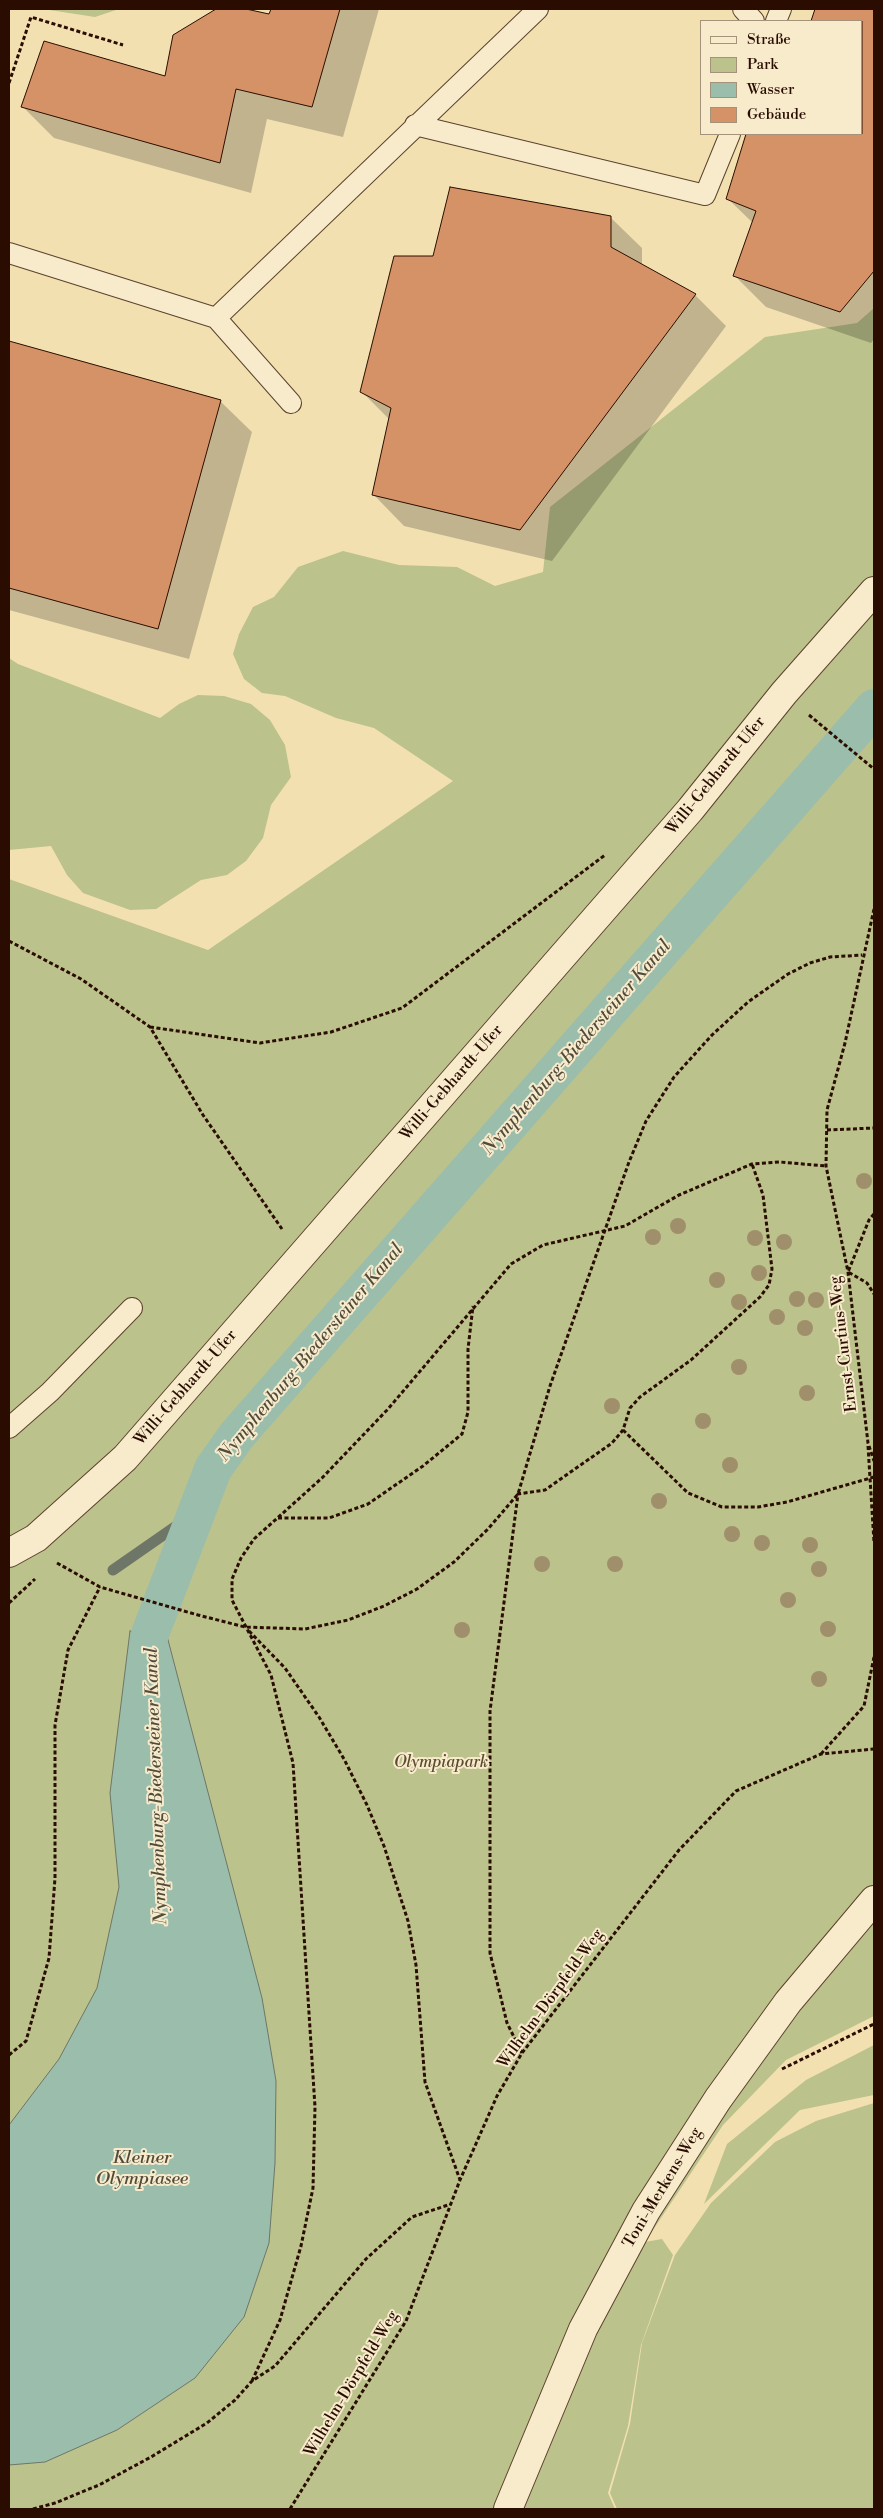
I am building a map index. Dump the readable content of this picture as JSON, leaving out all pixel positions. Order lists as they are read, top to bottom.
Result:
{
  "streets": {
    "street": ["Willi-Gebhardt-Ufer", "Toni-Merkens-Weg"],
    "path": ["Ernst-Curtius-Weg", "Wilhelm-Dörpfeld-Weg"]
  },
  "water": ["Nymphenburg-Biedersteiner Kanal", "Kleiner Olympiasee"],
  "parks": ["Olympiapark"],
  "legend": [
    "Straße",
    "Park",
    "Wasser",
    "Gebäude"
  ]
}
